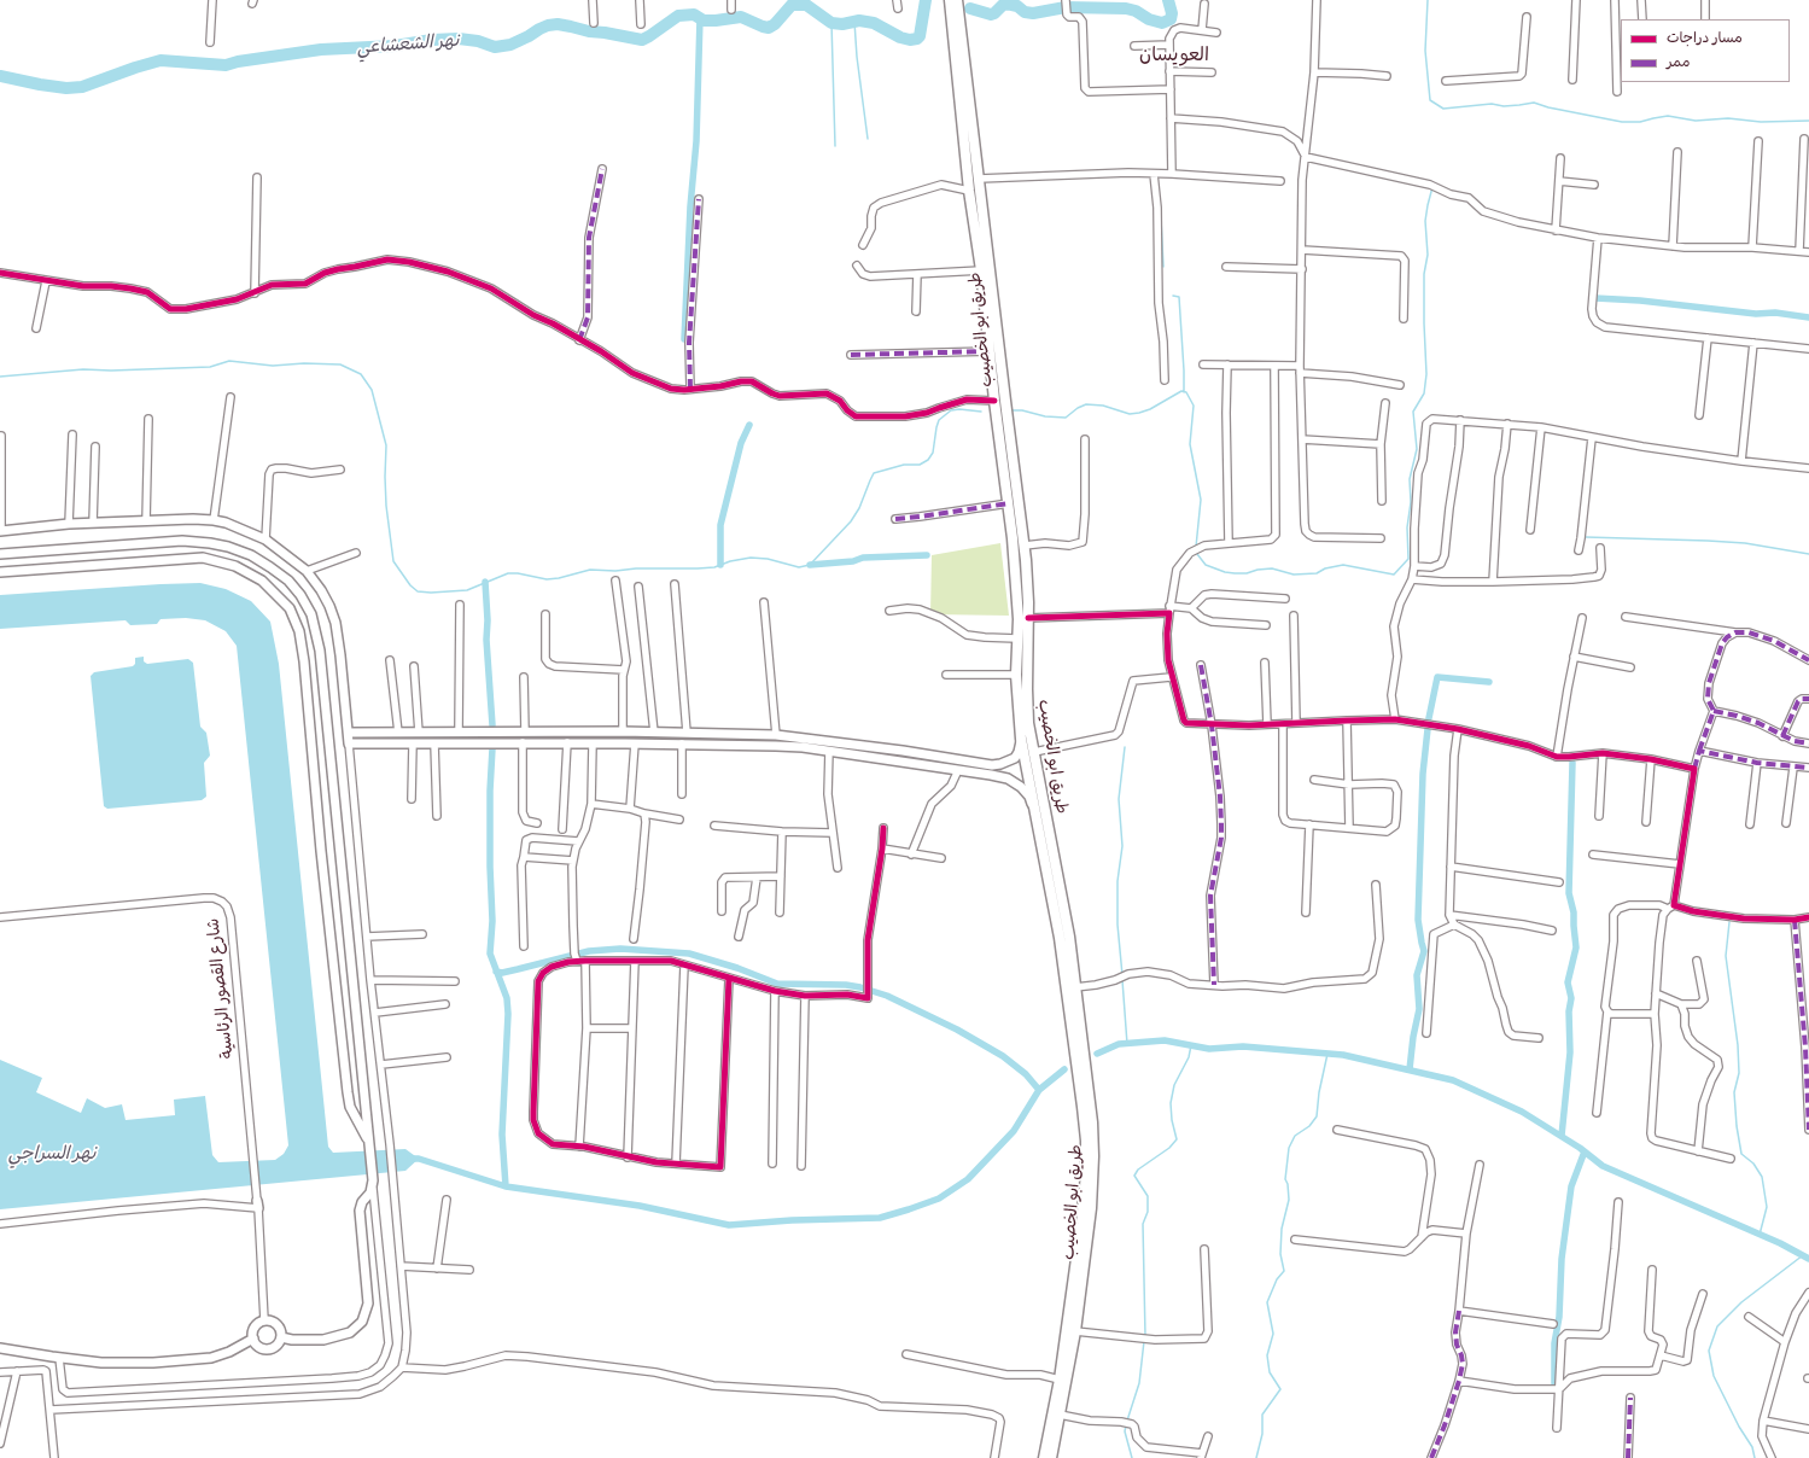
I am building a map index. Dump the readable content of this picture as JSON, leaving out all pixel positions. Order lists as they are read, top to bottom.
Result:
{
  "streets": {
    "main road": ["طريق ابو الخصيب"],
    "street": ["شارع القصور الرئاسية"]
  },
  "districts": ["العويسان"],
  "water": ["نهر الشعشاعي", "نهر السراجي"],
  "legend": ["مسار دراجات", "ممر"]
}
